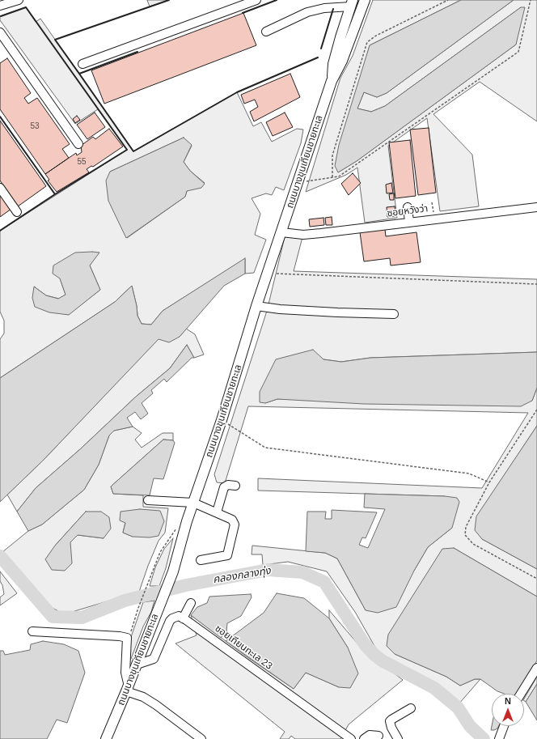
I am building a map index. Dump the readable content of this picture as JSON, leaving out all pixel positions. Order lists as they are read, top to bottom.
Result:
{
  "streets": {
    "main road": ["ถนนบางขุนเทียนชายทะเล"],
    "street": ["ซอยหวังว่า", "ซอยเทียนทะเล 23"]
  },
  "crossings": [
    ["ถนนบางขุนเทียนชายทะเล", "ซอยหวังว่า"]
  ],
  "water": ["คลองกลางทุ่ง"],
  "house_numbers": ["53", "55"],
  "north": "top"
}
